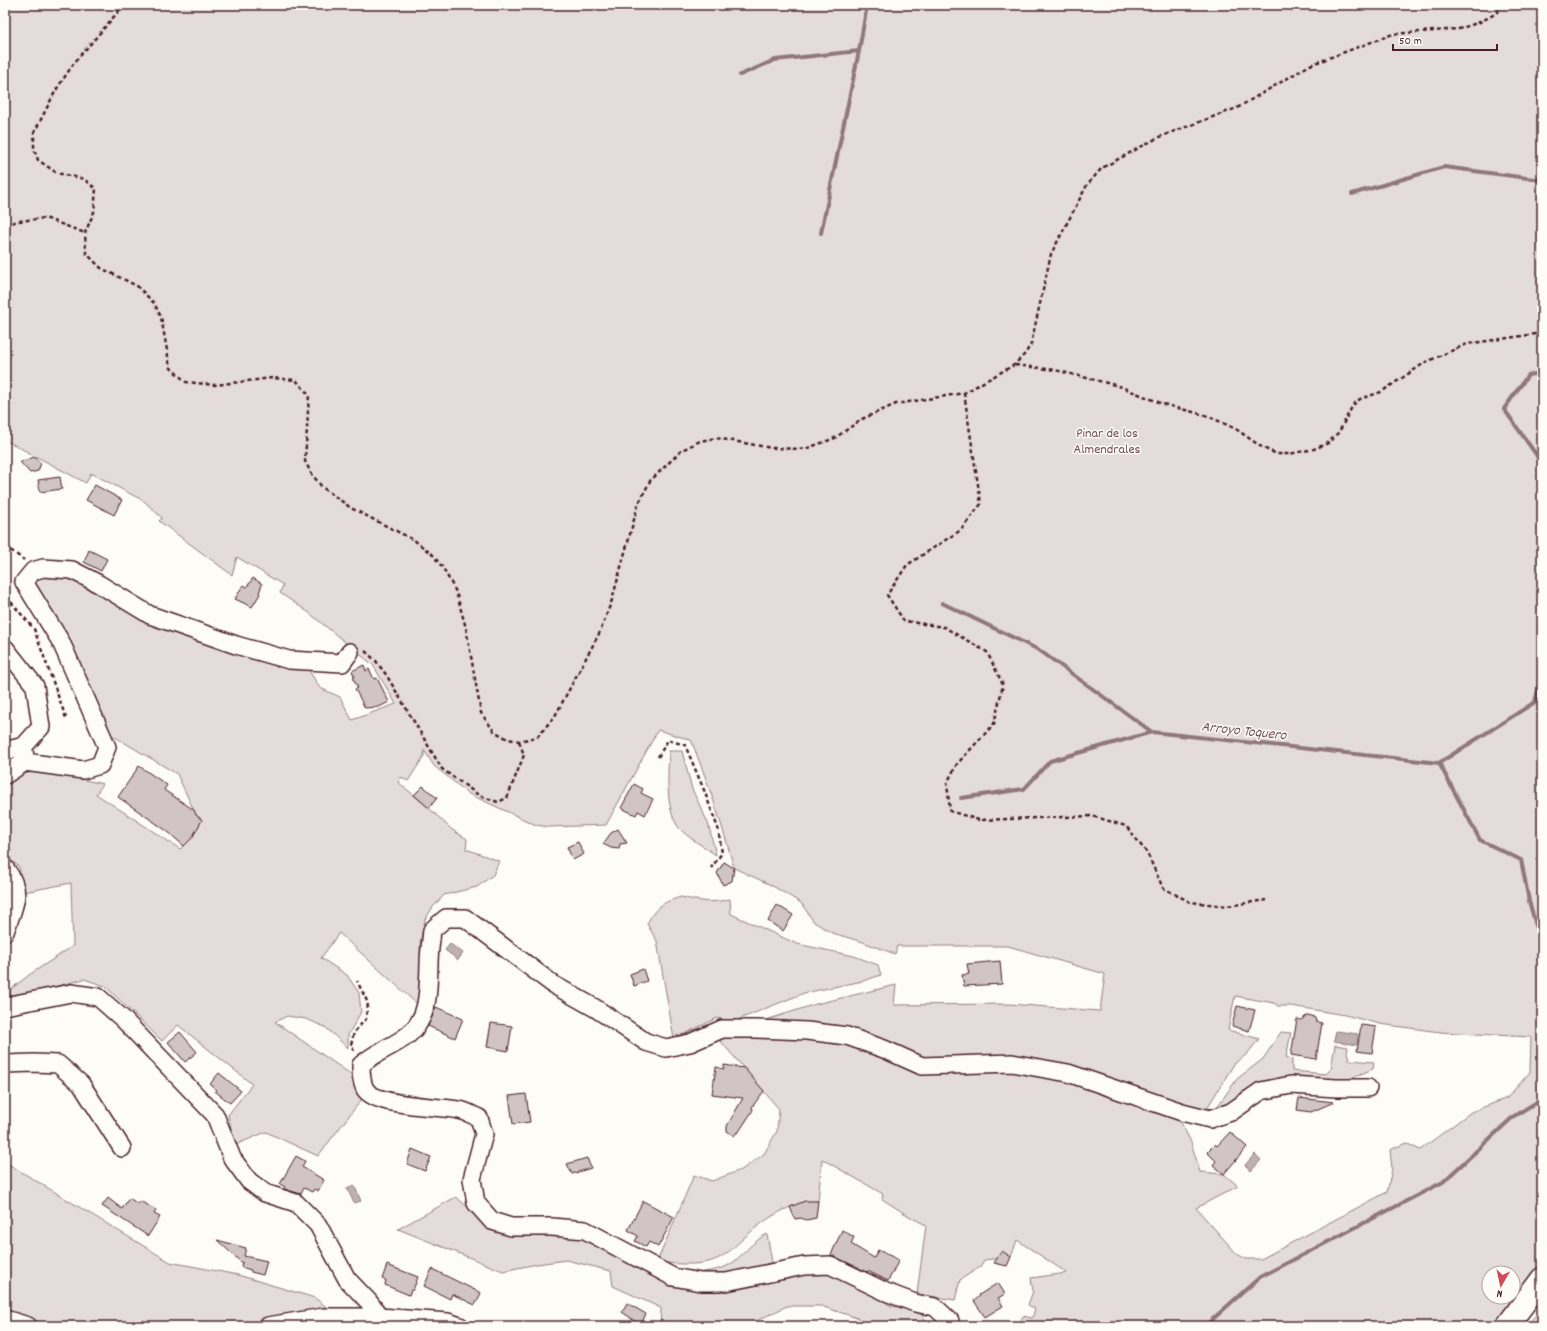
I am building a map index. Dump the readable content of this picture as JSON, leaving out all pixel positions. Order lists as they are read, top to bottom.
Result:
{
  "water": ["Arroyo Toquero"],
  "parks": ["Pinar de los Almendrales"],
  "scale_bar": "50 m",
  "north": "bottom"
}
